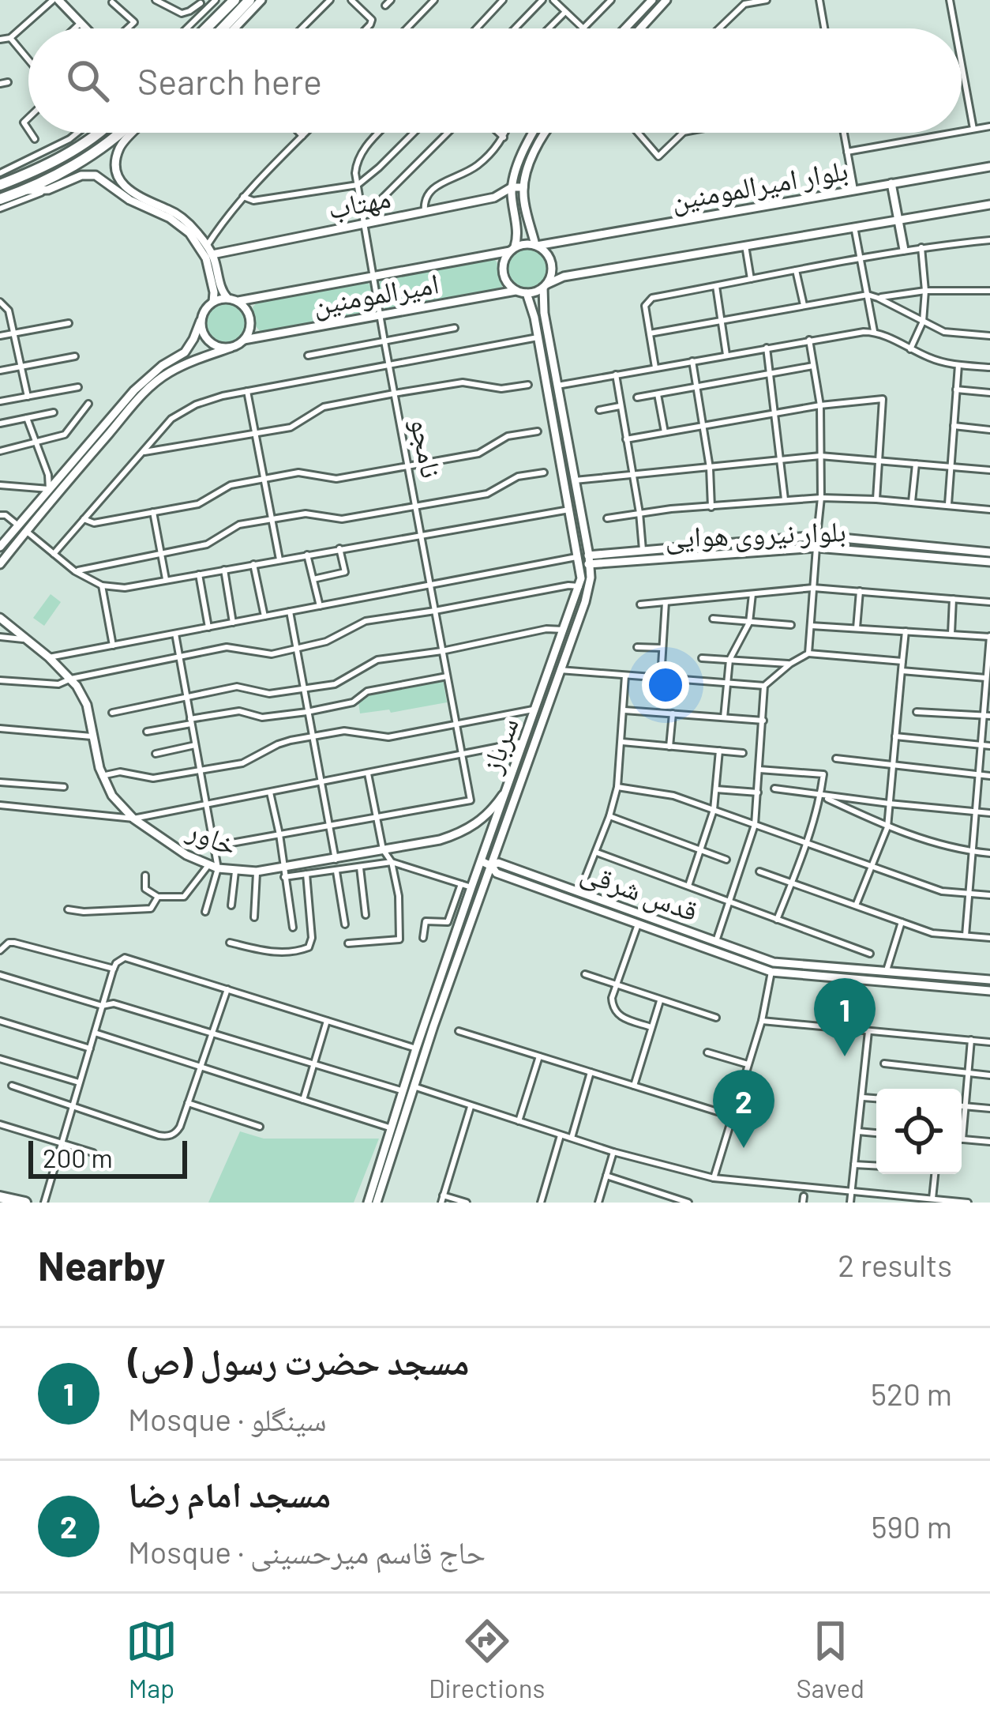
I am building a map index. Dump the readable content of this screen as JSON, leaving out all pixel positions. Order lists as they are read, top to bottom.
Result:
{
  "streets": {
    "street": [
      "بلوار امیرالمومنین",
      "مهتاب",
      "امیرالمومنین",
      "نامجو",
      "بلوار نیروی هوایی",
      "سرباز",
      "خاور",
      "قدس شرقی"
    ]
  },
  "crossings": [
    ["بلوار امیرالمومنین", "امیرالمومنین"],
    ["بلوار امیرالمومنین", "سرباز"],
    ["مهتاب", "نامجو"],
    ["امیرالمومنین", "نامجو"],
    ["امیرالمومنین", "سرباز"],
    ["بلوار نیروی هوایی", "سرباز"],
    ["سرباز", "خاور"],
    ["سرباز", "قدس شرقی"]
  ],
  "scale_bar": "200 m",
  "page": {
    "search": "Search here",
    "pins": ["1", "2"],
    "scale": "200 m",
    "heading": ["Nearby", "2 results"],
    "list": [
      {
        "mark": "1",
        "name": "مسجد حضرت رسول (ص)",
        "note": "Mosque · سینگلو",
        "value": "520 m"
      },
      {
        "mark": "2",
        "name": "مسجد امام رضا",
        "note": "Mosque · حاج قاسم میرحسینی",
        "value": "590 m"
      }
    ],
    "nav": ["Map", "Directions", "Saved"]
  }
}
